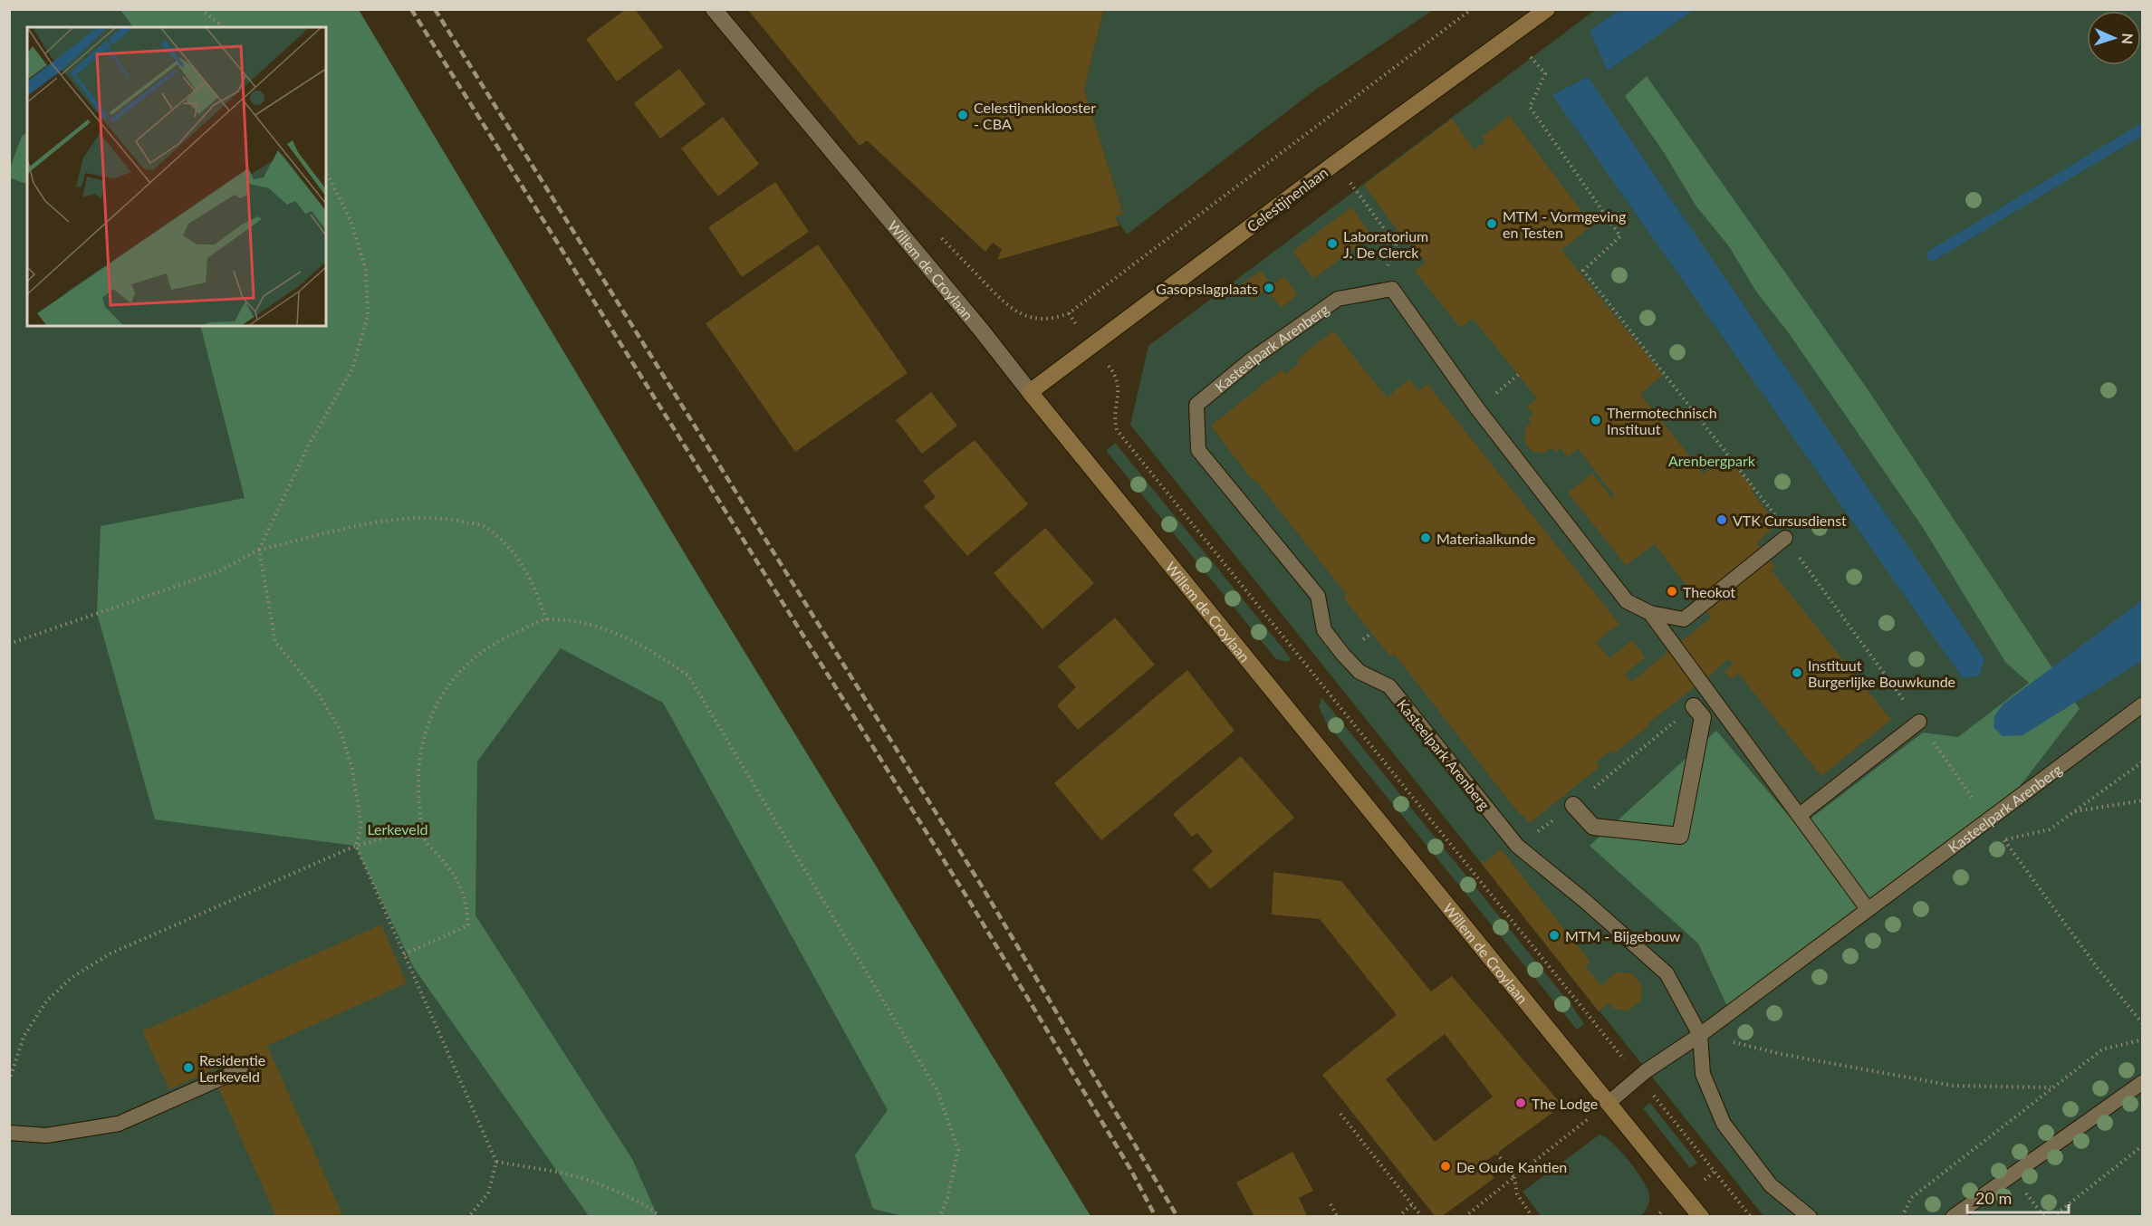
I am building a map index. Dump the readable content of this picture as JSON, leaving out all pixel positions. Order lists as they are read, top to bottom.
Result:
{
  "streets": {
    "street": ["Celestijnenlaan", "Willem de Croylaan"],
    "lane": ["Kasteelpark Arenberg"]
  },
  "crossings": [
    ["Celestijnenlaan", "Willem de Croylaan"],
    ["Willem de Croylaan", "Kasteelpark Arenberg"]
  ],
  "parks": ["Arenbergpark", "Lerkeveld"],
  "places": [
    "Celestijnenklooster - CBA",
    "MTM - Vormgeving en Testen",
    "Laboratorium J. De Clerck",
    "Gasopslagplaats",
    "Thermotechnisch Instituut",
    "VTK Cursusdienst",
    "Materiaalkunde",
    "Theokot",
    "Instituut Burgerlijke Bouwkunde",
    "MTM - Bijgebouw",
    "Residentie Lerkeveld",
    "The Lodge",
    "De Oude Kantien"
  ],
  "scale_bar": "20 m",
  "north": "right"
}
